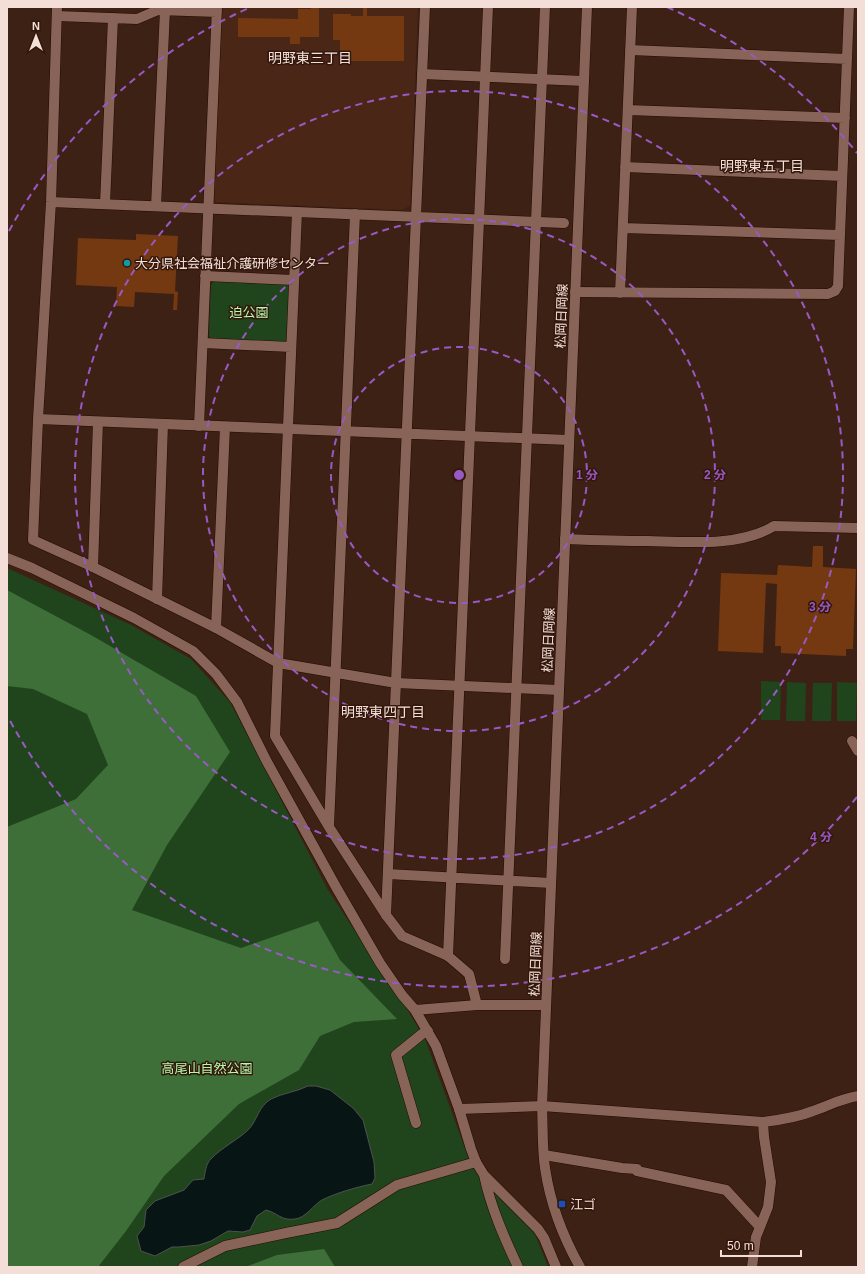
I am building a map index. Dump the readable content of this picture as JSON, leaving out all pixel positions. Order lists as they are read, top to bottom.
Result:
{
  "streets": {
    "street": ["松岡日岡線"]
  },
  "districts": ["明野東三丁目", "明野東五丁目", "明野東四丁目"],
  "parks": ["迫公園", "高尾山自然公園"],
  "places": {
    "other": ["大分県社会福祉介護研修センター"],
    "transit": ["江ゴ"]
  },
  "scale_bar": "50 m",
  "north": "top",
  "rings": [
    "1 分",
    "2 分",
    "3 分",
    "4 分"
  ]
}
